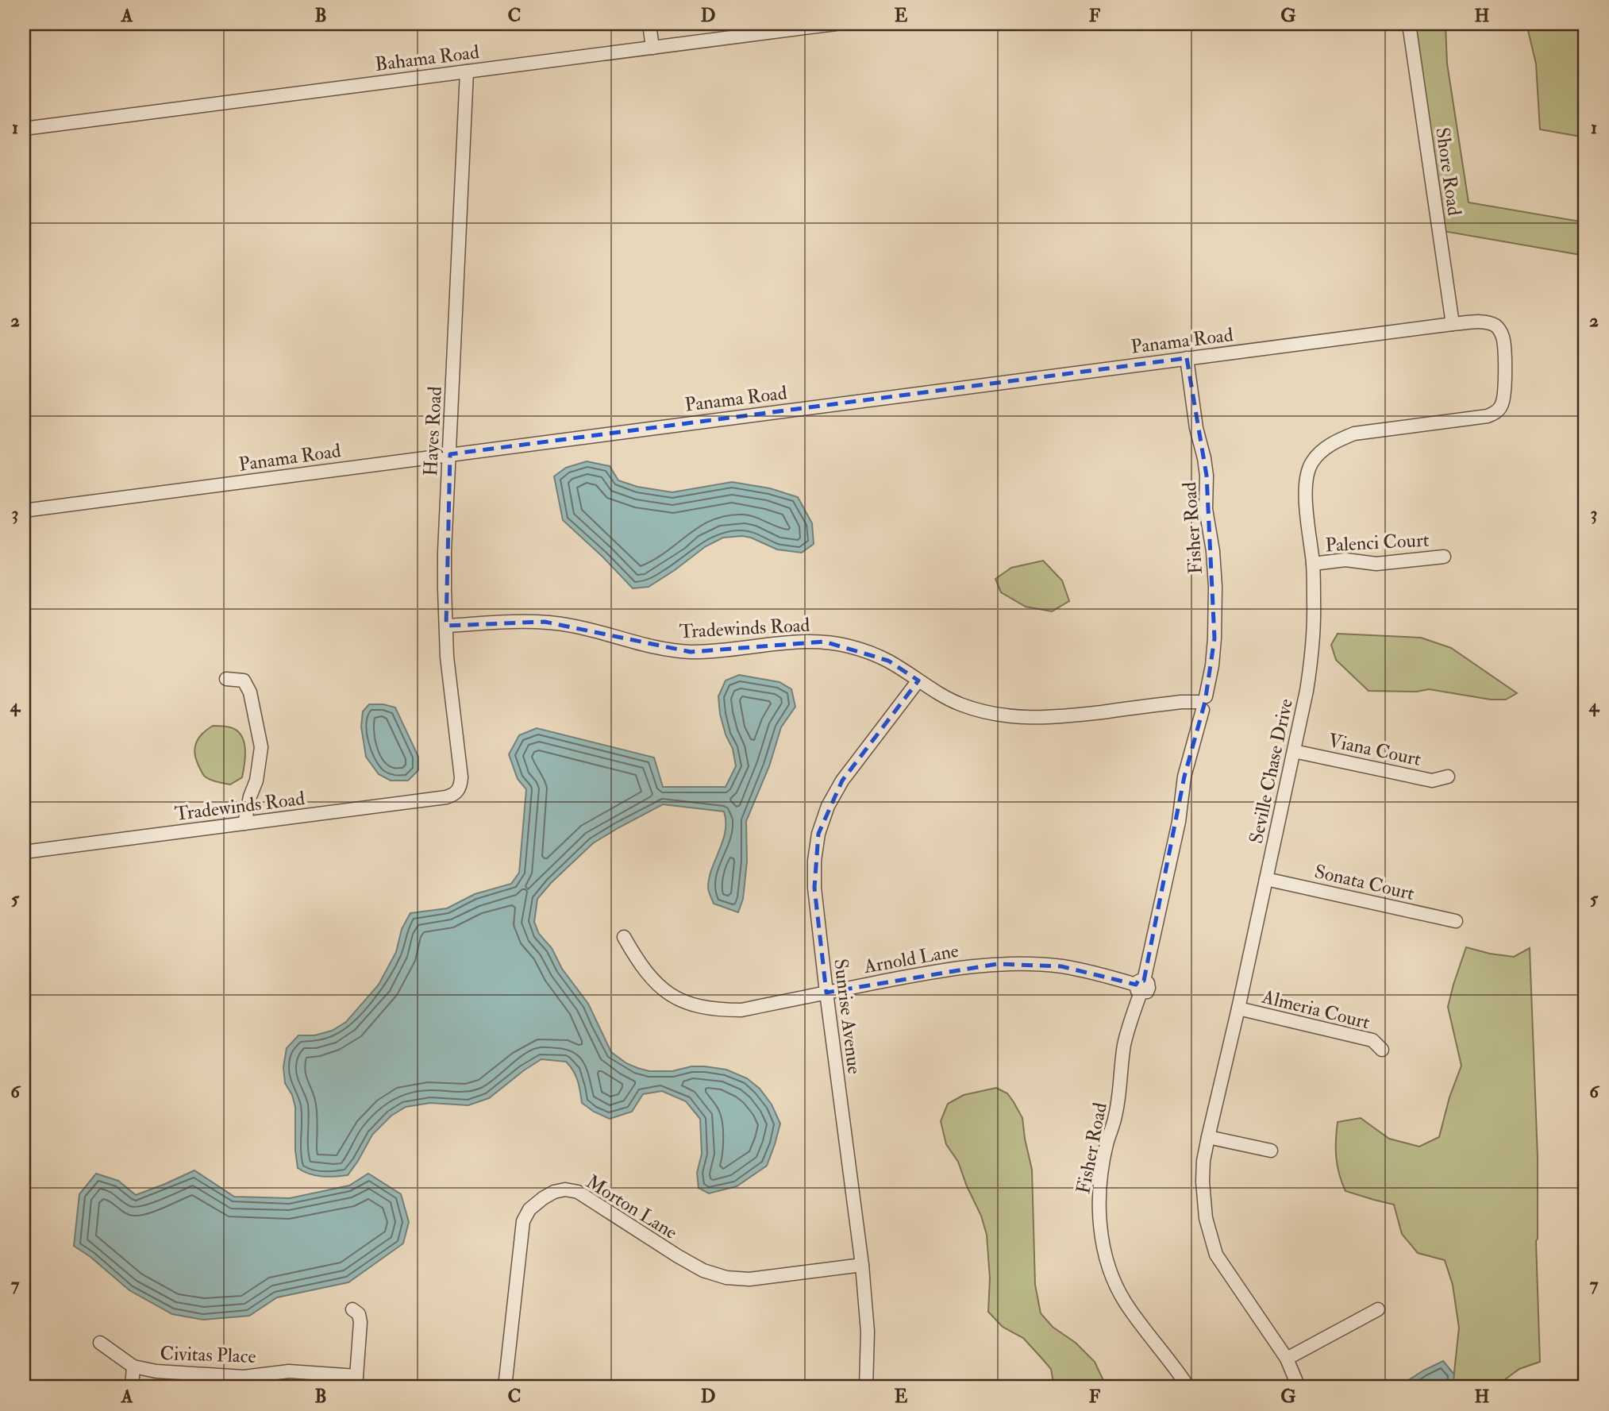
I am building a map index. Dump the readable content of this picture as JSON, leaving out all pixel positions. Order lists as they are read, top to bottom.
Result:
{
  "streets": {
    "street": [
      "Bahama Road",
      "Shore Road",
      "Panama Road",
      "Hayes Road",
      "Fisher Road",
      "Palenci Court",
      "Tradewinds Road",
      "Viana Court",
      "Seville Chase Drive",
      "Sonata Court",
      "Arnold Lane",
      "Almeria Court",
      "Sunrise Avenue",
      "Morton Lane",
      "Civitas Place"
    ]
  },
  "crossings": [
    ["Bahama Road", "Hayes Road"],
    ["Shore Road", "Panama Road"],
    ["Shore Road", "Seville Chase Drive"],
    ["Panama Road", "Hayes Road"],
    ["Panama Road", "Fisher Road"],
    ["Panama Road", "Seville Chase Drive"],
    ["Hayes Road", "Tradewinds Road"],
    ["Fisher Road", "Tradewinds Road"],
    ["Fisher Road", "Arnold Lane"],
    ["Palenci Court", "Seville Chase Drive"],
    ["Tradewinds Road", "Sunrise Avenue"],
    ["Viana Court", "Seville Chase Drive"],
    ["Seville Chase Drive", "Sonata Court"],
    ["Seville Chase Drive", "Almeria Court"],
    ["Arnold Lane", "Sunrise Avenue"],
    ["Sunrise Avenue", "Morton Lane"]
  ],
  "grid": {
    "columns": [
      "A",
      "B",
      "C",
      "D",
      "E",
      "F",
      "G",
      "H"
    ],
    "rows": [
      "1",
      "2",
      "3",
      "4",
      "5",
      "6",
      "7"
    ]
  }
}
